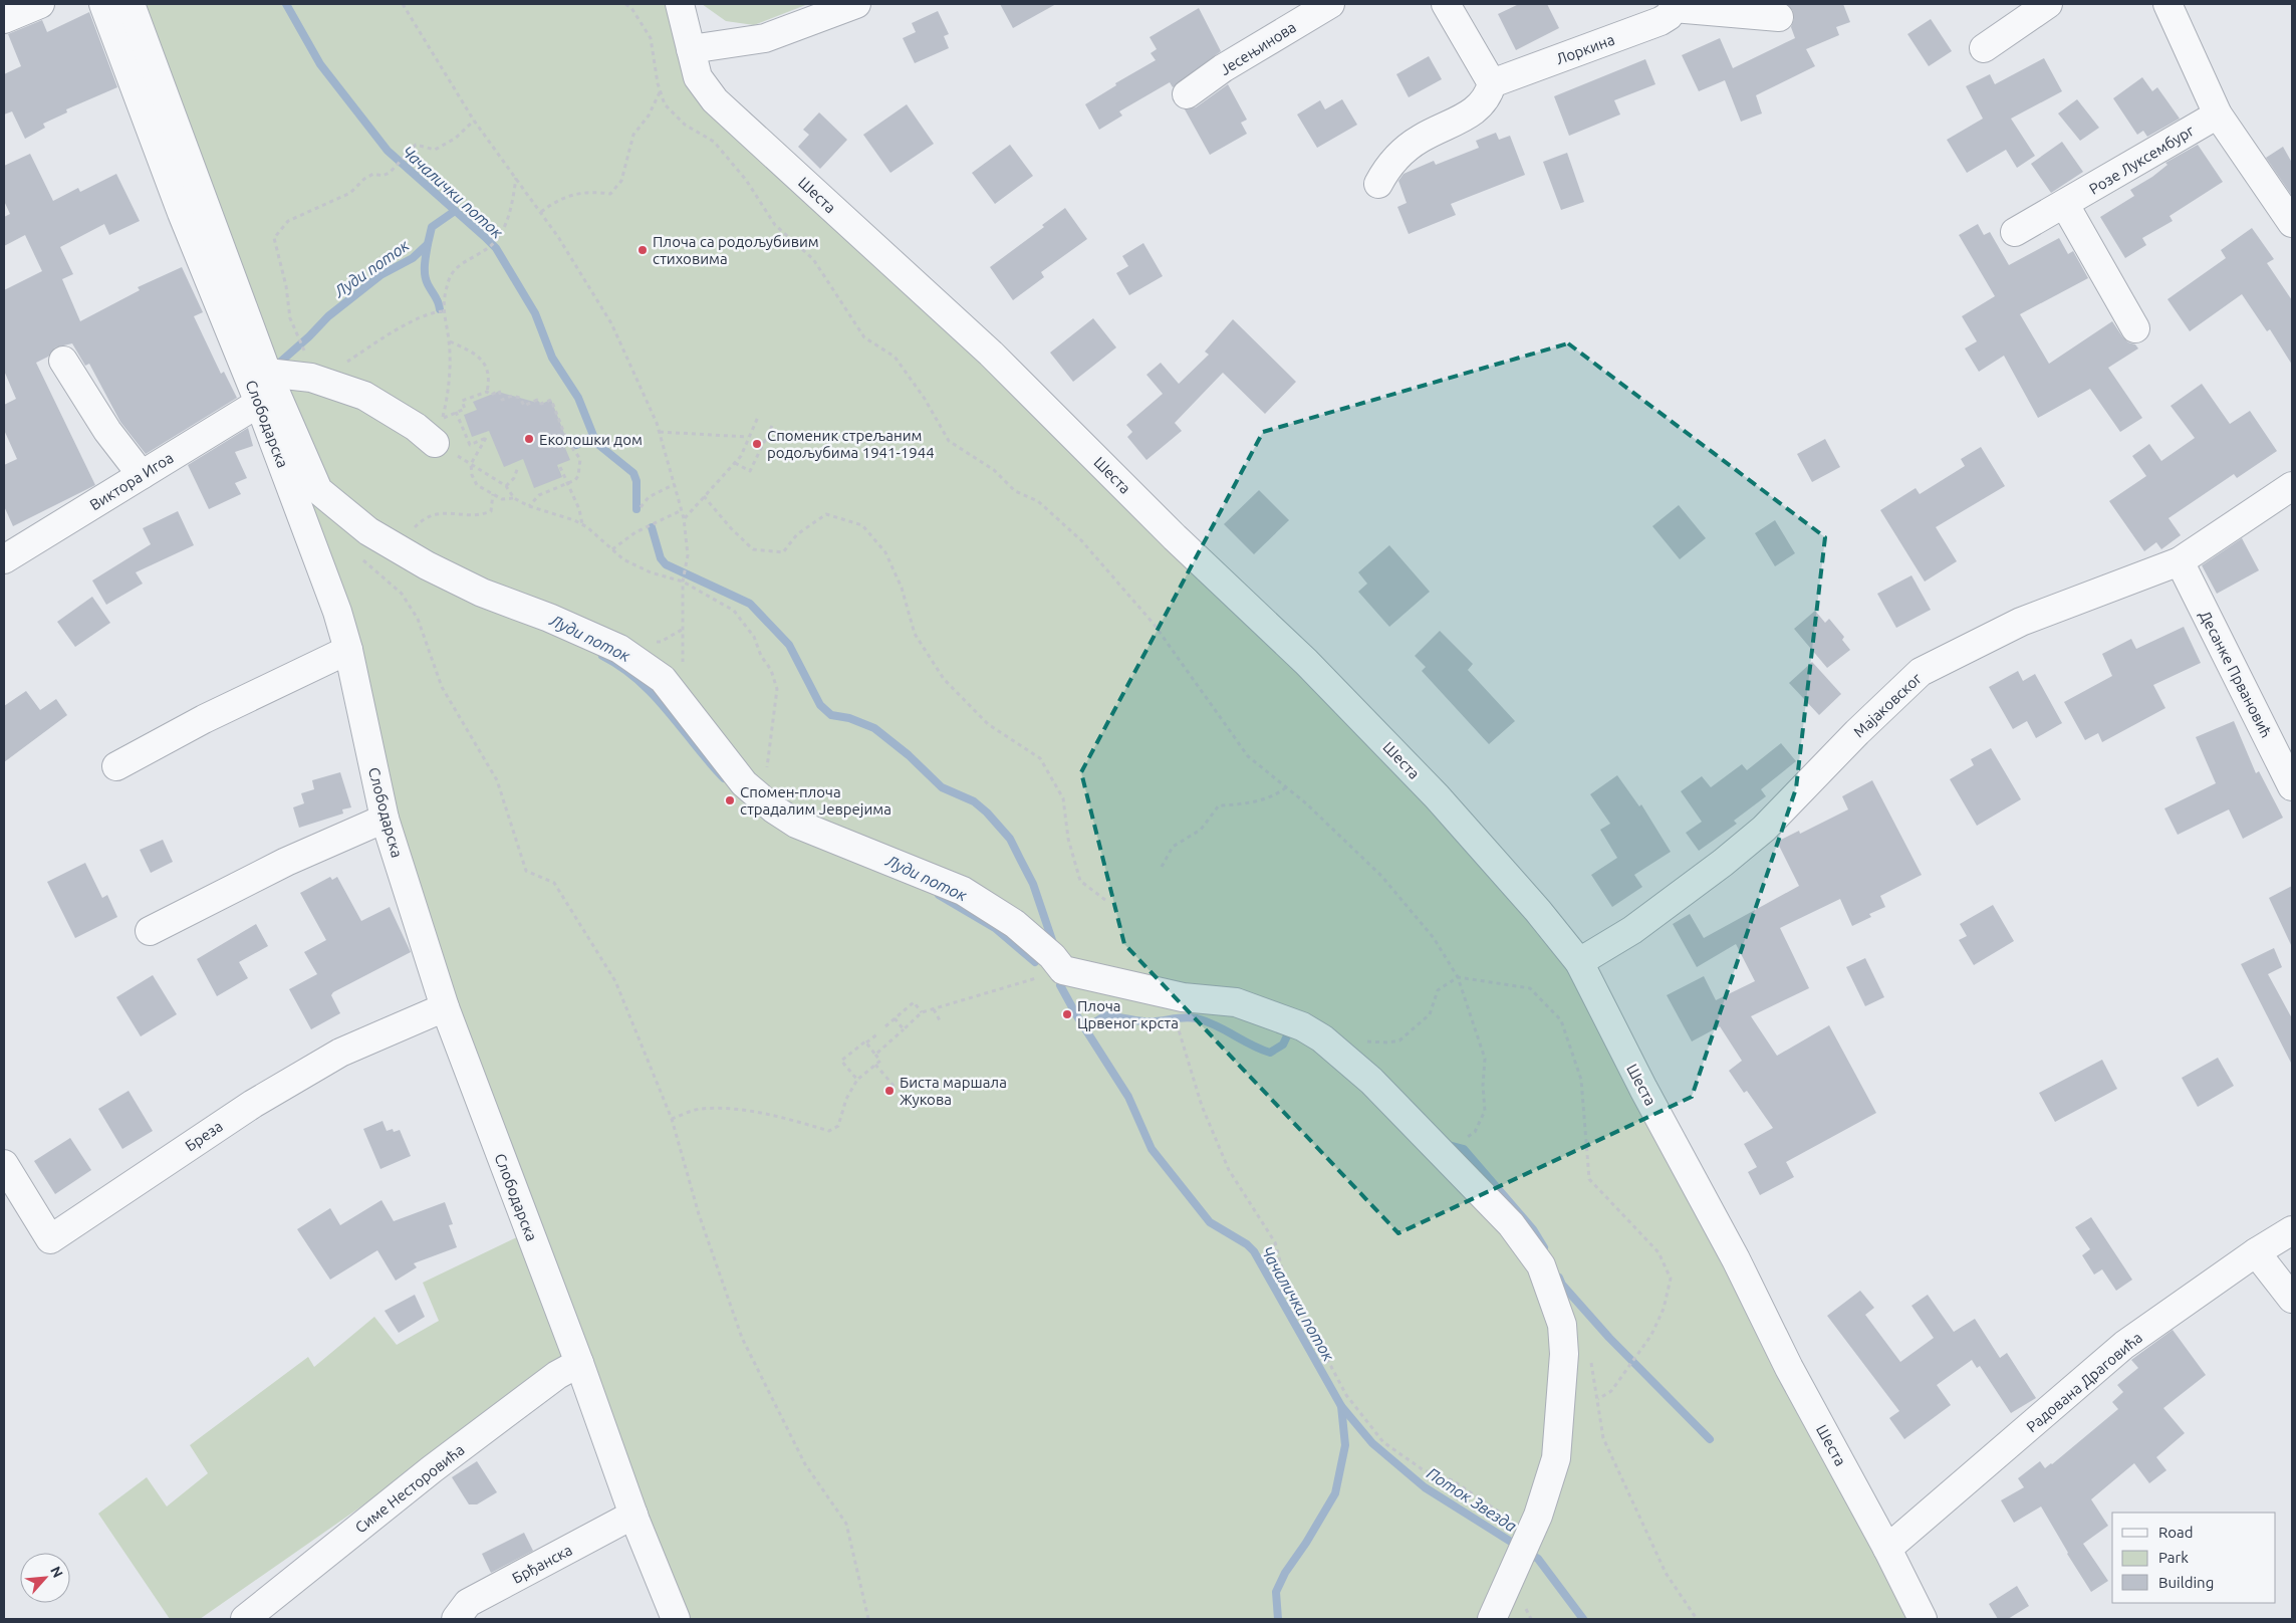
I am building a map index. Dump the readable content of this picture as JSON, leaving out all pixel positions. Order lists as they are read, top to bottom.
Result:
{
  "streets": {
    "street": [
      "Јесењинова",
      "Лоркина",
      "Розе Луксембург",
      "Шеста",
      "Слободарска",
      "Виктора Игоа",
      "Десанке Првановић",
      "Мајаковског",
      "Бреза",
      "Радована Драговића",
      "Симе Несторовића",
      "Брђанска"
    ]
  },
  "crossings": [
    ["Шеста", "Мајаковског"],
    ["Шеста", "Радована Драговића"],
    ["Слободарска", "Виктора Игоа"],
    ["Слободарска", "Бреза"],
    ["Слободарска", "Симе Несторовића"],
    ["Слободарска", "Брђанска"],
    ["Десанке Првановић", "Мајаковског"]
  ],
  "water": ["Чачалички поток", "Луди поток", "Поток Звезда"],
  "places": [
    "Плоча са родољубивим стиховима",
    "Еколошки дом",
    "Споменик стрељаним родољубима 1941-1944",
    "Спомен-плоча страдалим Јеврејима",
    "Плоча Црвеног крста",
    "Биста маршала Жукова"
  ],
  "legend": ["Road", "Park", "Building"],
  "north": "top right"
}
